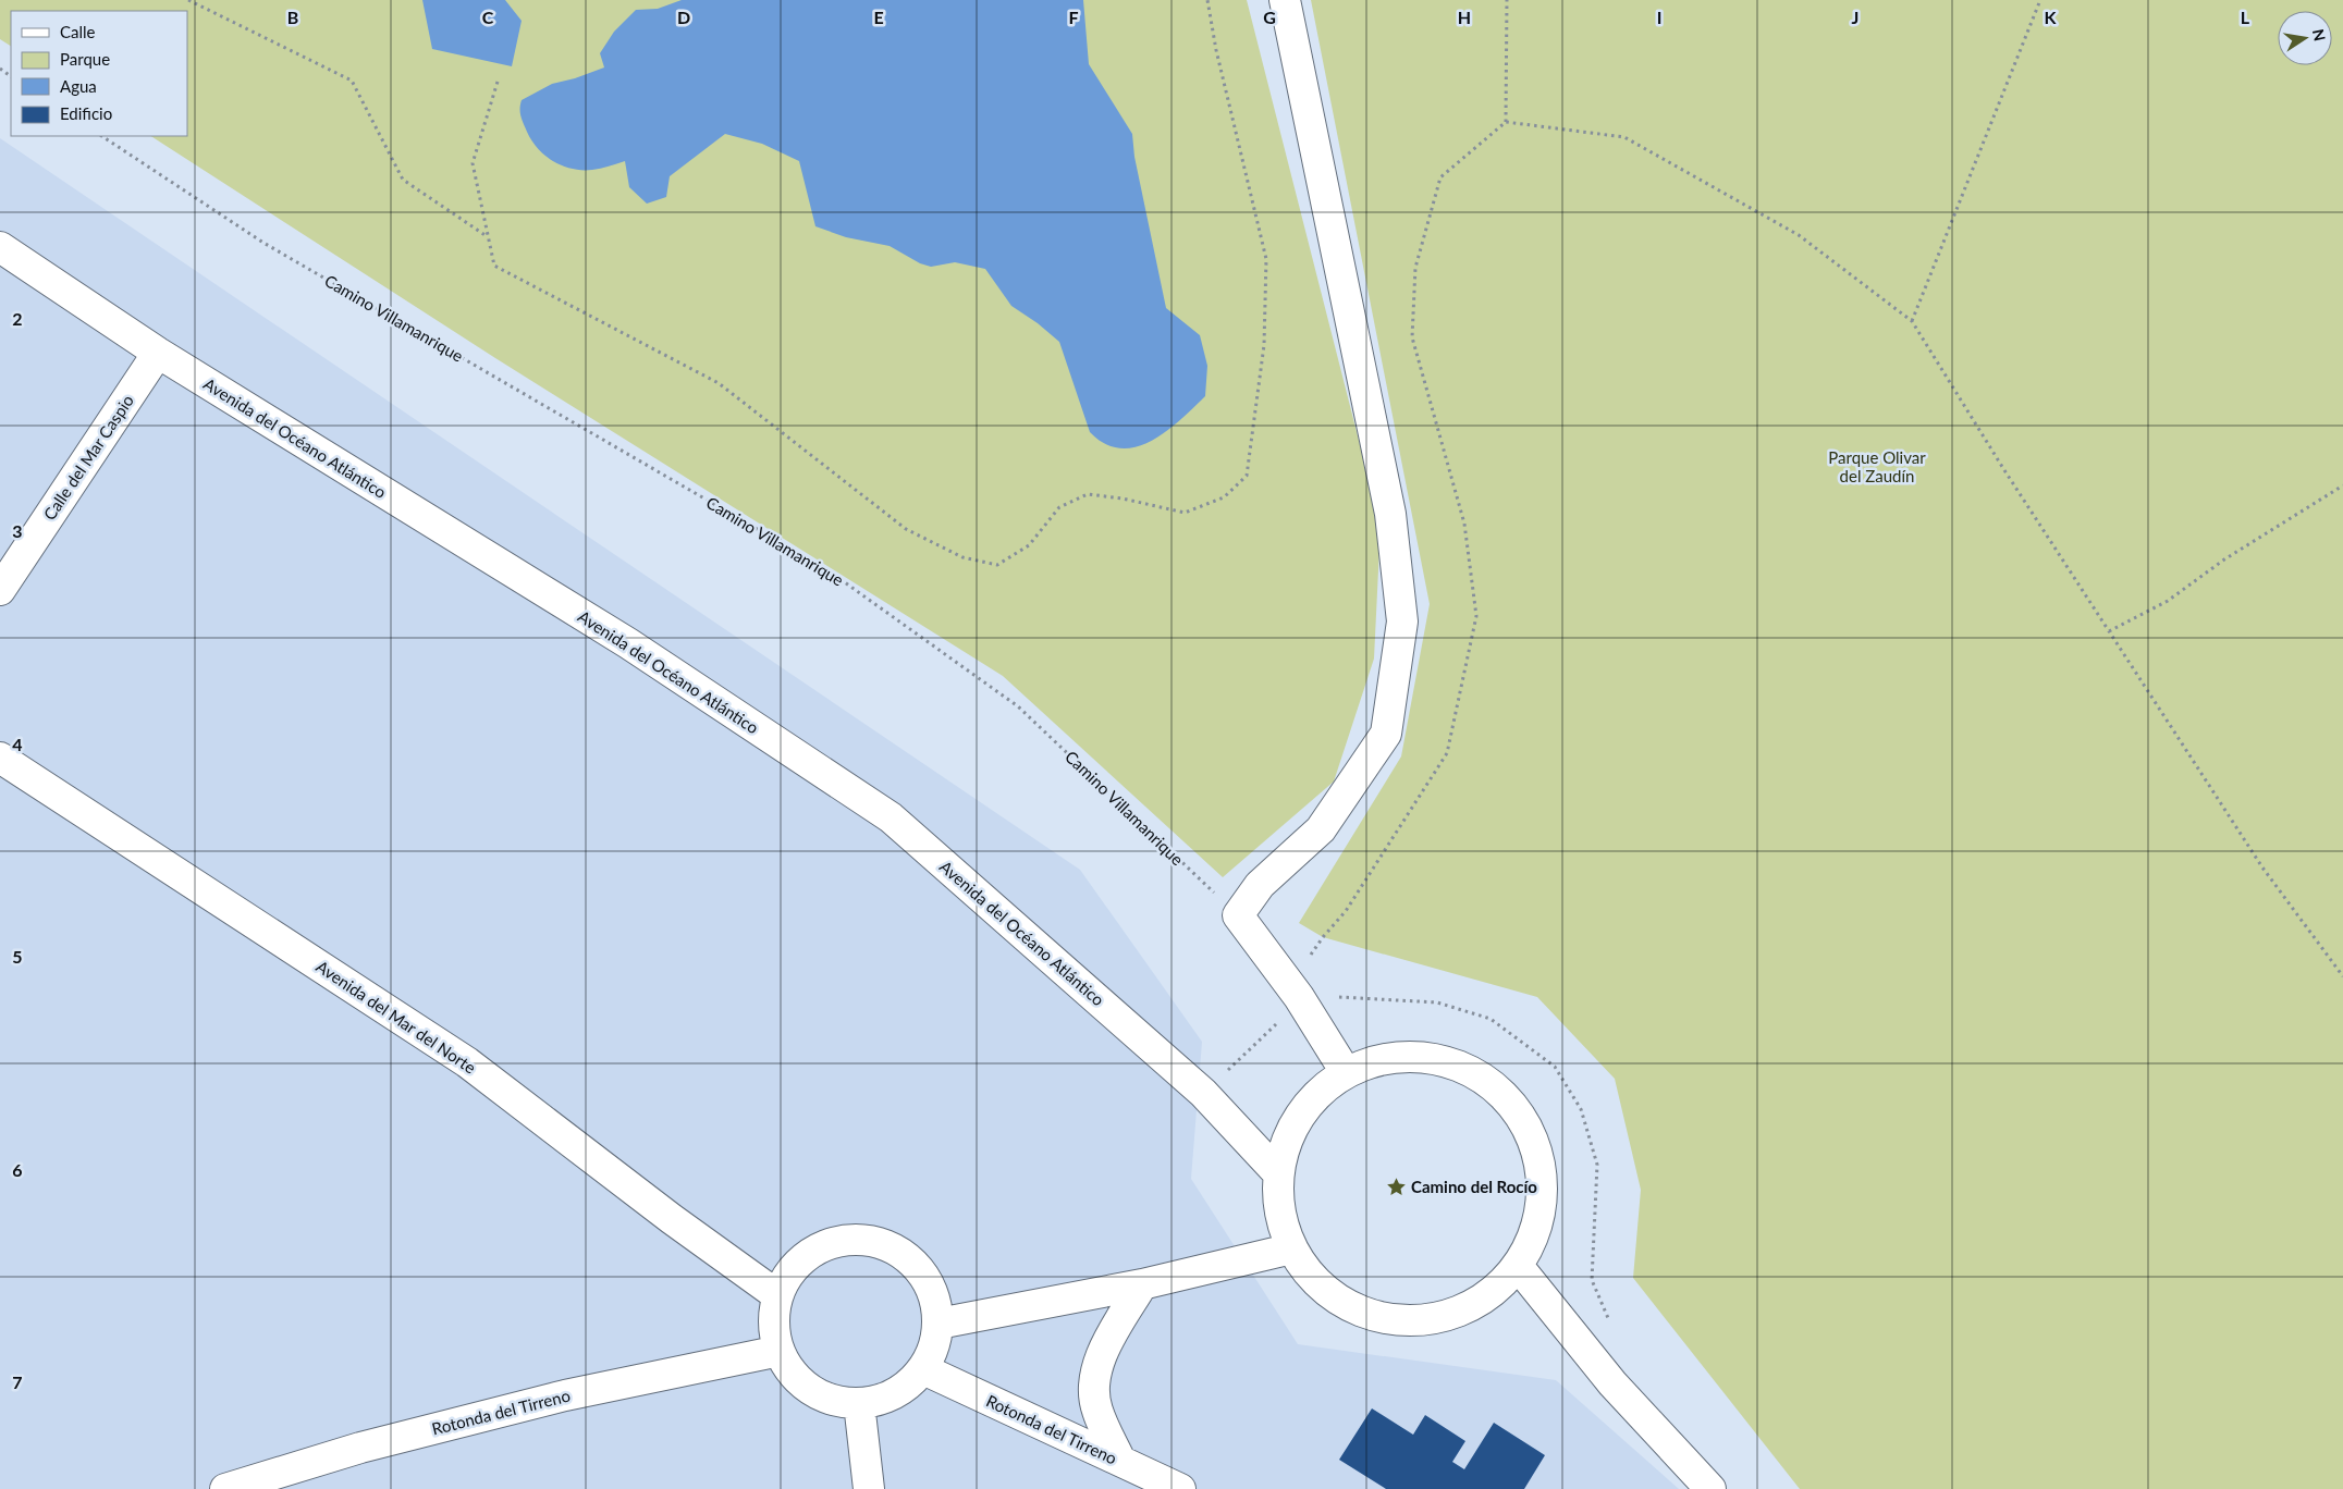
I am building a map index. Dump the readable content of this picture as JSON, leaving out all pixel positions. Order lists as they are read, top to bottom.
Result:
{
  "streets": {
    "street": [
      "Avenida del Océano Atlántico",
      "Calle del Mar Caspio",
      "Avenida del Mar del Norte",
      "Rotonda del Tirreno"
    ],
    "path": ["Camino Villamanrique"]
  },
  "crossings": [
    ["Avenida del Océano Atlántico", "Calle del Mar Caspio"],
    ["Avenida del Mar del Norte", "Rotonda del Tirreno"]
  ],
  "parks": ["Parque Olivar del Zaudín"],
  "places": {
    "place": ["Camino del Rocío"]
  },
  "legend": [
    "Calle",
    "Parque",
    "Agua",
    "Edificio"
  ],
  "north": "right",
  "grid": {
    "columns": [
      "B",
      "C",
      "D",
      "E",
      "F",
      "G",
      "H",
      "I",
      "J",
      "K",
      "L"
    ],
    "rows": [
      "2",
      "3",
      "4",
      "5",
      "6",
      "7"
    ]
  }
}
